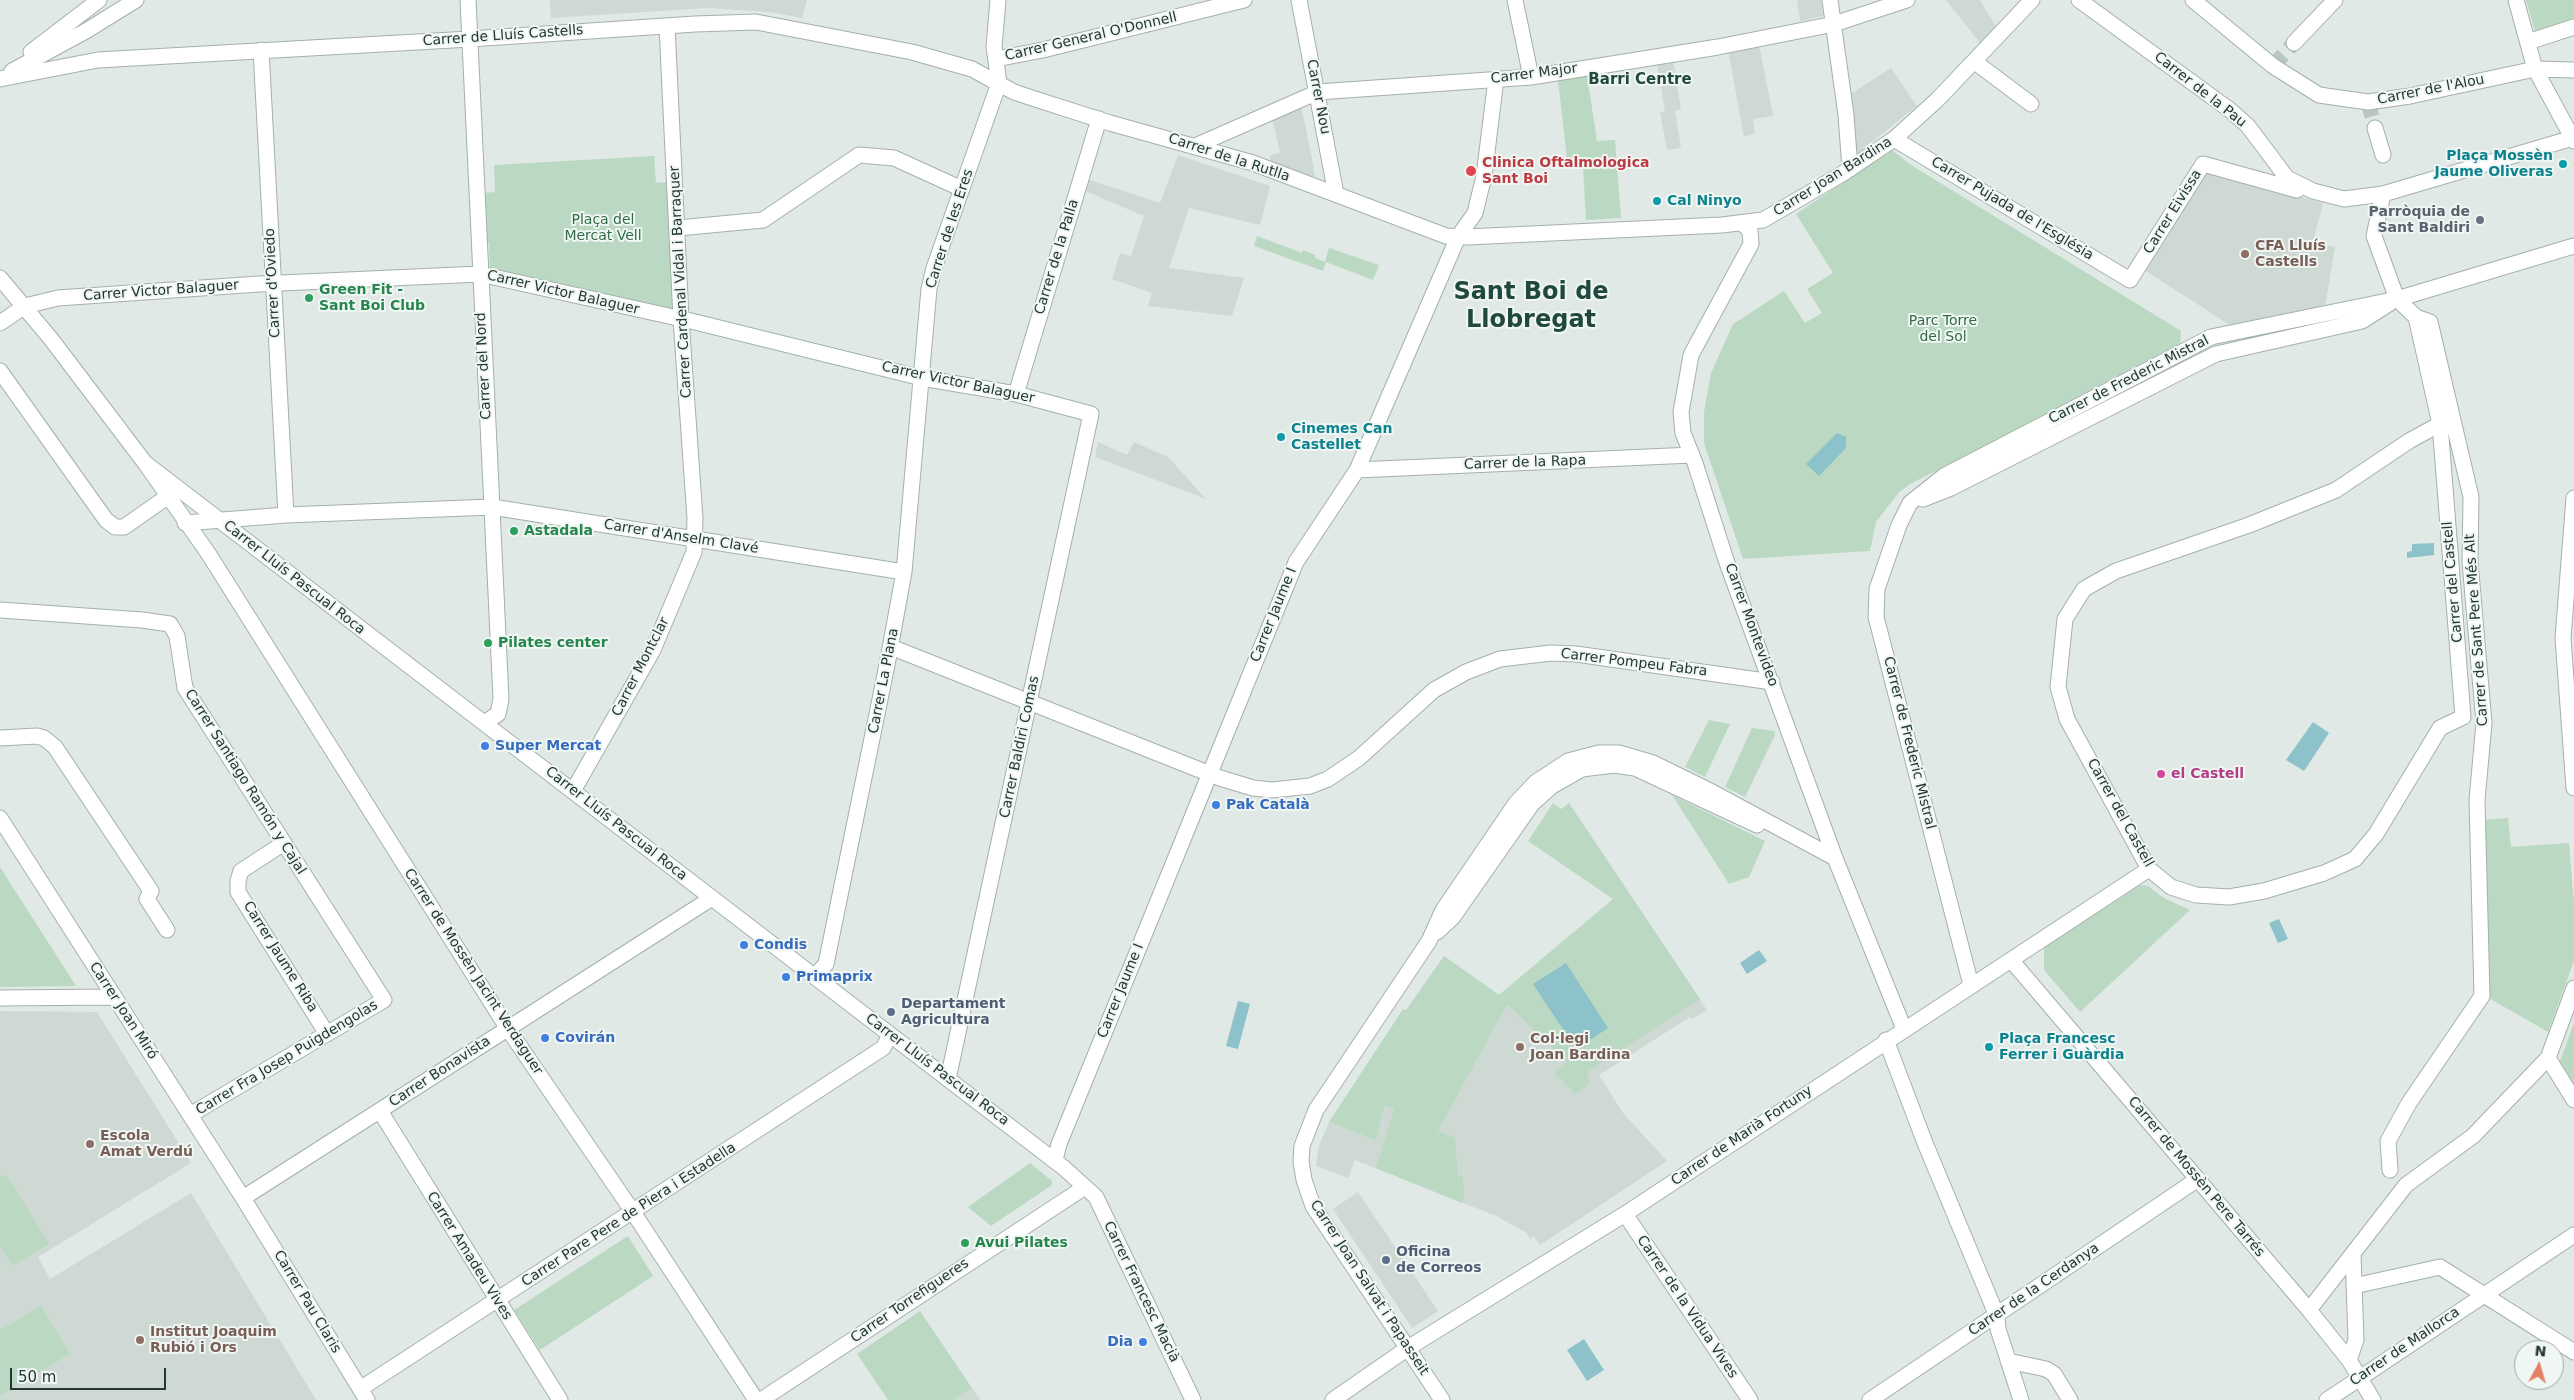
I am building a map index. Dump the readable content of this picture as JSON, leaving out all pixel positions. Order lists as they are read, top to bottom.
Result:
{
  "streets": {
    "street": [
      "Carrer de Lluís Castells",
      "Carrer General O'Donnell",
      "Carrer Major",
      "Carrer de la Pau",
      "Carrer de l'Alou",
      "Carrer Nou",
      "Carrer de la Rutlla",
      "Carrer Joan Bardina",
      "Carrer Pujada de l'Església",
      "Carrer Eivissa",
      "Carrer de les Eres",
      "Carrer de la Palla",
      "Carrer Cardenal Vidal i Barraquer",
      "Carrer d'Oviedo",
      "Carrer Victor Balaguer",
      "Carrer del Nord",
      "Carrer de Frederic Mistral",
      "Carrer de la Rapa",
      "Carrer d'Anselm Clavé",
      "Carrer Lluís Pascual Roca",
      "Carrer del Castell",
      "Carrer Jaume I",
      "Carrer Montevideo",
      "Carrer de Sant Pere Més Alt",
      "Carrer Pompeu Fabra",
      "Carrer Montclar",
      "Carrer La Plana",
      "Carrer Baldiri Comas",
      "Carrer Santiago Ramón y Cajal",
      "Carrer Jaume Riba",
      "Carrer de Mossèn Jacint Verdaguer",
      "Carrer Joan Miró",
      "Carrer Fra Josep Puigdengolas",
      "Carrer Bonavista",
      "Carrer de Marià Fortuny",
      "Carrer de Mossèn Pere Tarrés",
      "Carrer Pare Pere de Piera i Estadella",
      "Carrer Amadeu Vives",
      "Carrer Joan Salvat i Papasseit",
      "Carrer de la Cerdanya",
      "Carrer Francesc Macià",
      "Carrer Torrefigueres",
      "Carrer Pau Claris",
      "Carrer de la Vídua Vives",
      "Carrer de Mallorca"
    ]
  },
  "crossings": [
    ["Carrer de Lluís Castells", "Carrer de la Rutlla"],
    ["Carrer de Lluís Castells", "Carrer de les Eres"],
    ["Carrer de Lluís Castells", "Carrer Cardenal Vidal i Barraquer"],
    ["Carrer de Lluís Castells", "Carrer d'Oviedo"],
    ["Carrer de Lluís Castells", "Carrer del Nord"],
    ["Carrer Major", "Carrer Nou"],
    ["Carrer Major", "Carrer de la Rutlla"],
    ["Carrer Major", "Carrer Jaume I"],
    ["Carrer de la Pau", "Carrer Eivissa"],
    ["Carrer Nou", "Carrer de la Rutlla"],
    ["Carrer de la Rutlla", "Carrer Joan Bardina"],
    ["Carrer de la Rutlla", "Carrer de les Eres"],
    ["Carrer de la Rutlla", "Carrer de la Palla"],
    ["Carrer de la Rutlla", "Carrer Jaume I"],
    ["Carrer Joan Bardina", "Carrer Pujada de l'Església"],
    ["Carrer Joan Bardina", "Carrer Jaume I"],
    ["Carrer Joan Bardina", "Carrer Montevideo"],
    ["Carrer Pujada de l'Església", "Carrer Eivissa"],
    ["Carrer de les Eres", "Carrer Victor Balaguer"],
    ["Carrer de les Eres", "Carrer La Plana"],
    ["Carrer de la Palla", "Carrer Victor Balaguer"],
    ["Carrer Cardenal Vidal i Barraquer", "Carrer Victor Balaguer"],
    ["Carrer Cardenal Vidal i Barraquer", "Carrer d'Anselm Clavé"],
    ["Carrer Cardenal Vidal i Barraquer", "Carrer Montclar"],
    ["Carrer d'Oviedo", "Carrer Victor Balaguer"],
    ["Carrer d'Oviedo", "Carrer d'Anselm Clavé"],
    ["Carrer Victor Balaguer", "Carrer del Nord"],
    ["Carrer Victor Balaguer", "Carrer Lluís Pascual Roca"],
    ["Carrer Victor Balaguer", "Carrer La Plana"],
    ["Carrer Victor Balaguer", "Carrer Baldiri Comas"],
    ["Carrer del Nord", "Carrer d'Anselm Clavé"],
    ["Carrer del Nord", "Carrer Lluís Pascual Roca"],
    ["Carrer de Frederic Mistral", "Carrer de Marià Fortuny"],
    ["Carrer de la Rapa", "Carrer Jaume I"],
    ["Carrer de la Rapa", "Carrer Montevideo"],
    ["Carrer d'Anselm Clavé", "Carrer Lluís Pascual Roca"],
    ["Carrer d'Anselm Clavé", "Carrer Montclar"],
    ["Carrer d'Anselm Clavé", "Carrer La Plana"],
    ["Carrer Lluís Pascual Roca", "Carrer Jaume I"],
    ["Carrer Lluís Pascual Roca", "Carrer Montclar"],
    ["Carrer Lluís Pascual Roca", "Carrer La Plana"],
    ["Carrer Lluís Pascual Roca", "Carrer Baldiri Comas"],
    ["Carrer Lluís Pascual Roca", "Carrer de Mossèn Jacint Verdaguer"],
    ["Carrer Lluís Pascual Roca", "Carrer Bonavista"],
    ["Carrer Lluís Pascual Roca", "Carrer Pare Pere de Piera i Estadella"],
    ["Carrer Lluís Pascual Roca", "Carrer Francesc Macià"],
    ["Carrer Lluís Pascual Roca", "Carrer Torrefigueres"],
    ["Carrer del Castell", "Carrer de Sant Pere Més Alt"],
    ["Carrer del Castell", "Carrer de Marià Fortuny"],
    ["Carrer Jaume I", "Carrer Pompeu Fabra"],
    ["Carrer Montevideo", "Carrer Pompeu Fabra"],
    ["Carrer Montevideo", "Carrer de Marià Fortuny"],
    ["Carrer Montevideo", "Carrer Joan Salvat i Papasseit"],
    ["Carrer Pompeu Fabra", "Carrer La Plana"],
    ["Carrer Pompeu Fabra", "Carrer Baldiri Comas"],
    ["Carrer Santiago Ramón y Cajal", "Carrer Jaume Riba"],
    ["Carrer Santiago Ramón y Cajal", "Carrer Fra Josep Puigdengolas"],
    ["Carrer Jaume Riba", "Carrer Fra Josep Puigdengolas"],
    ["Carrer de Mossèn Jacint Verdaguer", "Carrer Bonavista"],
    ["Carrer de Mossèn Jacint Verdaguer", "Carrer Pare Pere de Piera i Estadella"],
    ["Carrer Joan Miró", "Carrer Fra Josep Puigdengolas"],
    ["Carrer Joan Miró", "Carrer Bonavista"],
    ["Carrer Joan Miró", "Carrer Pau Claris"],
    ["Carrer Bonavista", "Carrer Amadeu Vives"],
    ["Carrer Bonavista", "Carrer Pau Claris"],
    ["Carrer de Marià Fortuny", "Carrer de Mossèn Pere Tarrés"],
    ["Carrer de Marià Fortuny", "Carrer Joan Salvat i Papasseit"],
    ["Carrer de Marià Fortuny", "Carrer de la Vídua Vives"],
    ["Carrer de Mossèn Pere Tarrés", "Carrer de la Cerdanya"],
    ["Carrer de Mossèn Pere Tarrés", "Carrer de Mallorca"],
    ["Carrer Pare Pere de Piera i Estadella", "Carrer Amadeu Vives"],
    ["Carrer Pare Pere de Piera i Estadella", "Carrer Pau Claris"],
    ["Carrer Francesc Macià", "Carrer Torrefigueres"]
  ],
  "districts": ["Barri Centre", "Sant Boi de Llobregat"],
  "parks": ["Plaça del Mercat Vell", "Parc Torre del Sol"],
  "places": [
    "Plaça Mossèn Jaume Oliveras",
    "Clinica Oftalmologica Sant Boi",
    "Cal Ninyo",
    "Parròquia de Sant Baldiri",
    "CFA Lluís Castells",
    "Green Fit - Sant Boi Club",
    "Cinemes Can Castellet",
    "Astadala",
    "Pilates center",
    "Super Mercat",
    "el Castell",
    "Pak Català",
    "Condis",
    "Primaprix",
    "Departament Agricultura",
    "Covirán",
    "Col·legi Joan Bardina",
    "Plaça Francesc Ferrer i Guàrdia",
    "Escola Amat Verdú",
    "Avui Pilates",
    "Oficina de Correos",
    "Institut Joaquim Rubió i Ors",
    "Dia"
  ],
  "scale_bar": "50 m",
  "north": "top"
}
